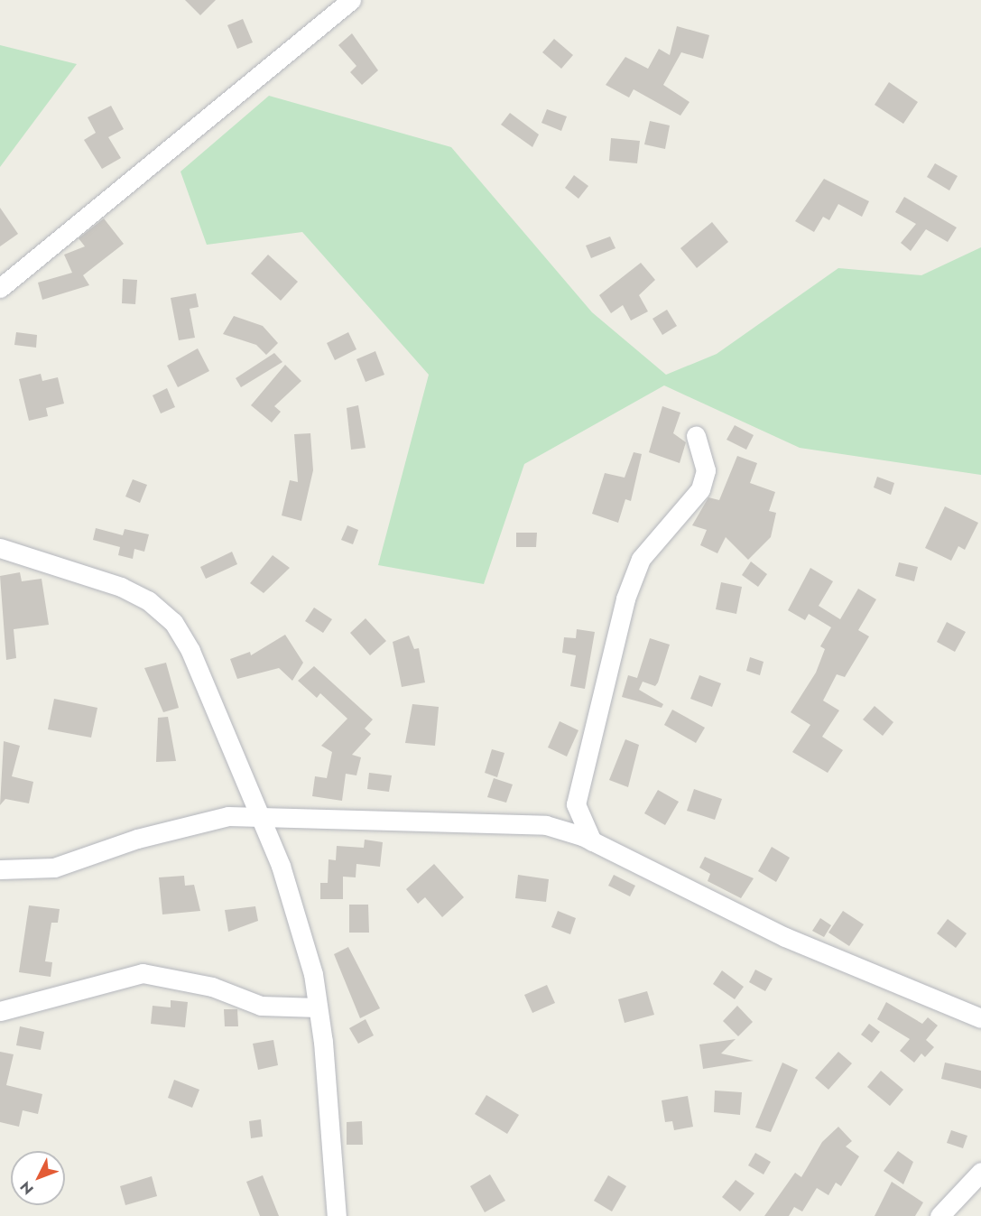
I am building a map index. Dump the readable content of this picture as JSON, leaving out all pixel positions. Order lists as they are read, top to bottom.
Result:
{
  "north": "bottom left"
}
